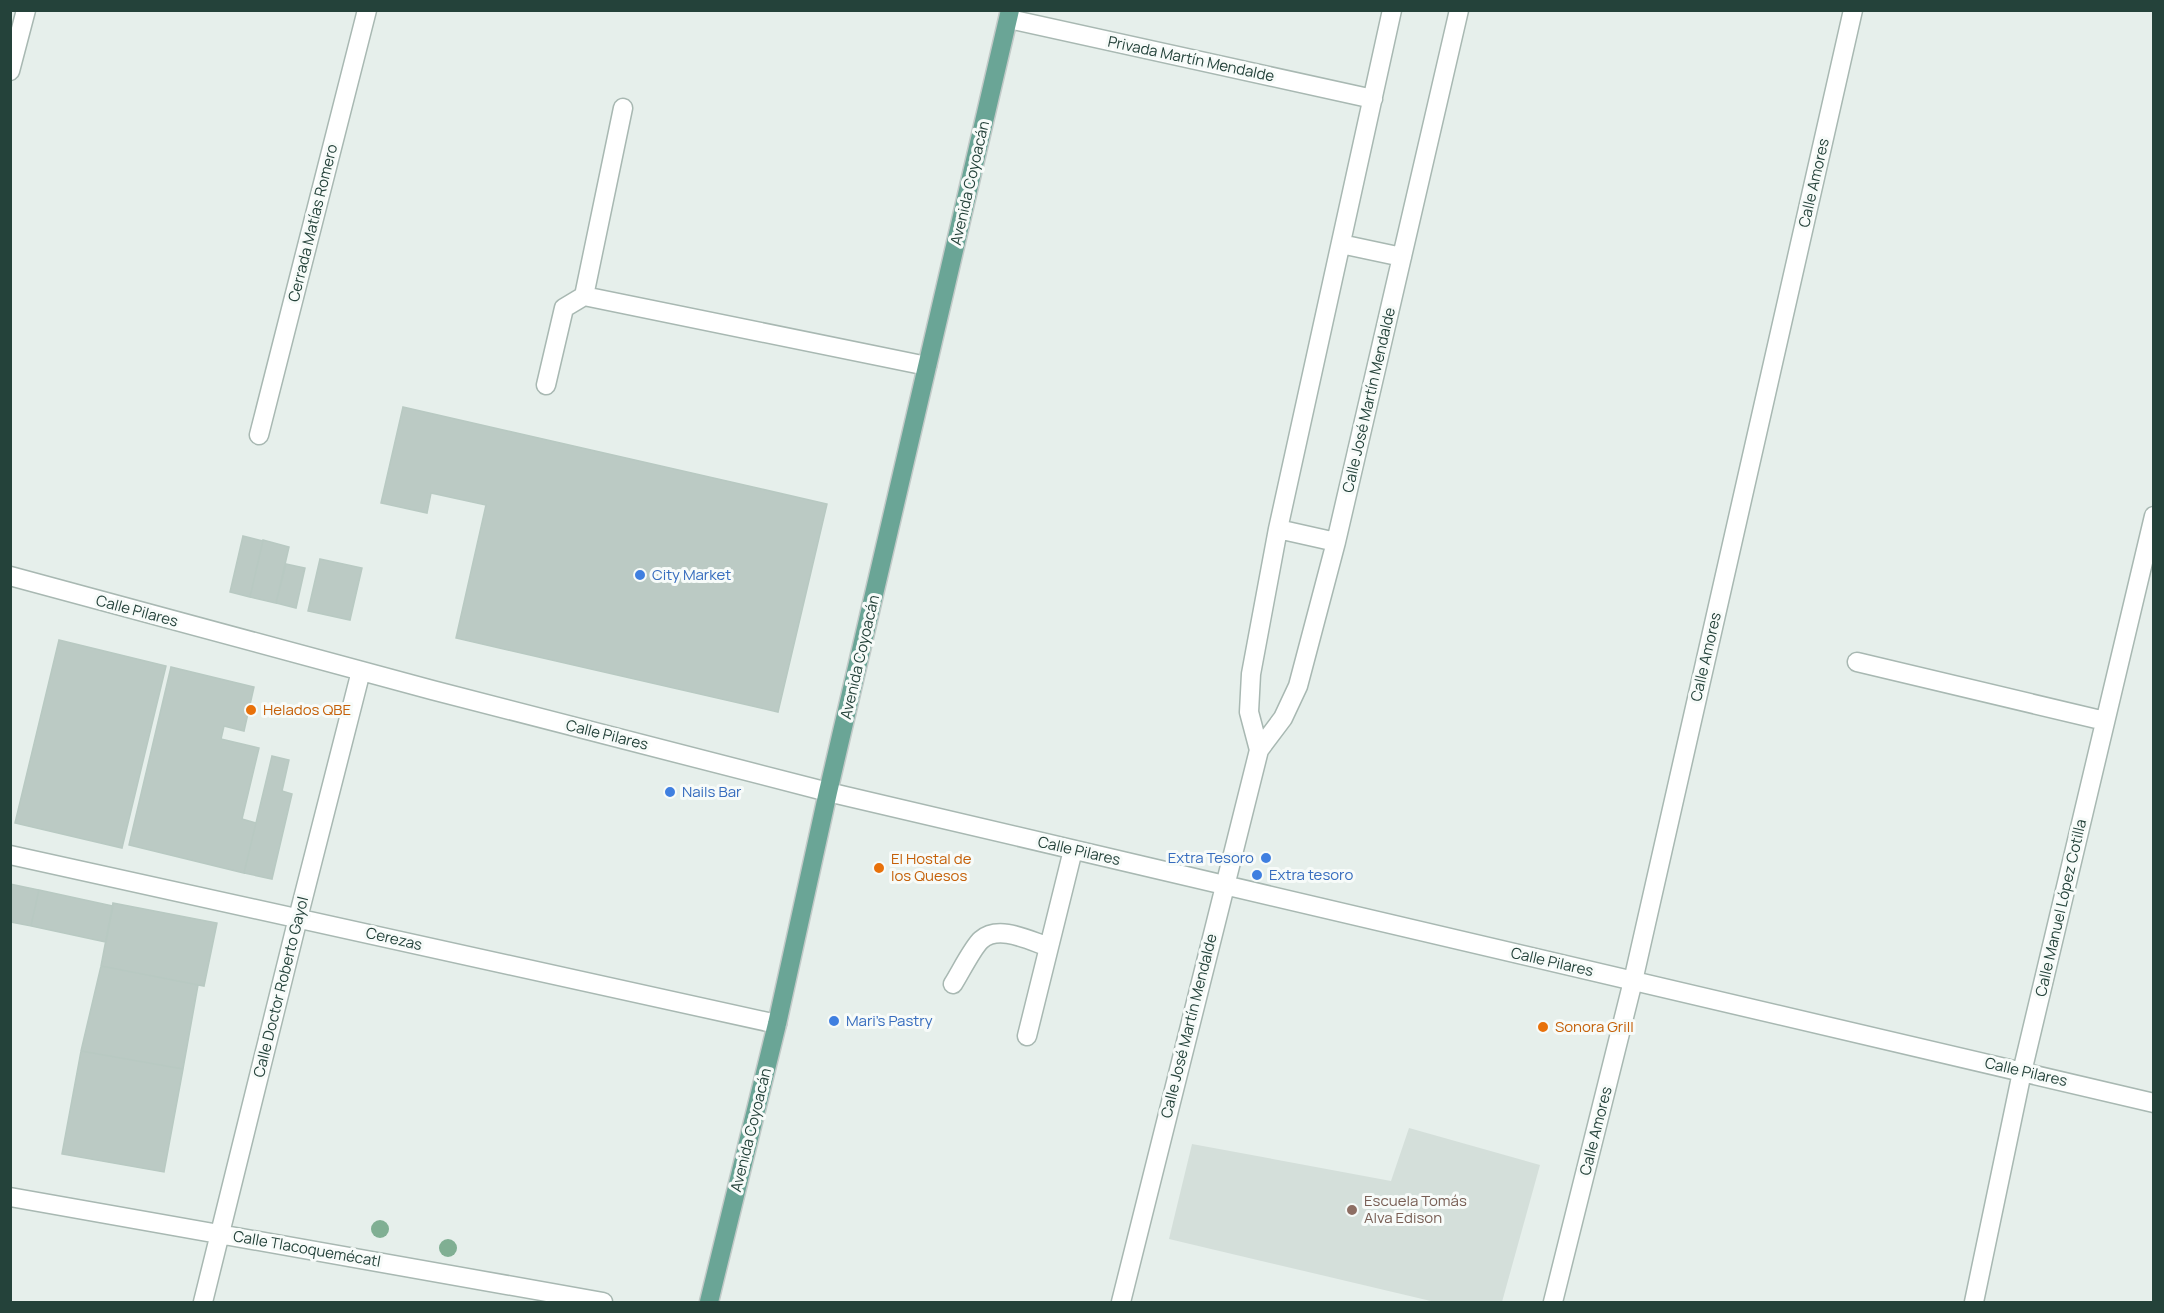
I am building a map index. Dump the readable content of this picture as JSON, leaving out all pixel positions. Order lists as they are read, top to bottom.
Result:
{
  "streets": {
    "main road": ["Avenida Coyoacán"],
    "street": [
      "Privada Martín Mendalde",
      "Calle Amores",
      "Cerrada Matías Romero",
      "Calle José Martín Mendalde",
      "Calle Pilares",
      "Calle Manuel López Cotilla",
      "Cerezas",
      "Calle Doctor Roberto Gayol",
      "Calle Tlacoquemécatl"
    ]
  },
  "crossings": [
    ["Privada Martín Mendalde", "Avenida Coyoacán"],
    ["Privada Martín Mendalde", "Calle José Martín Mendalde"],
    ["Avenida Coyoacán", "Calle Pilares"],
    ["Avenida Coyoacán", "Cerezas"],
    ["Calle Amores", "Calle Pilares"],
    ["Calle José Martín Mendalde", "Calle Pilares"],
    ["Calle Pilares", "Calle Manuel López Cotilla"],
    ["Calle Pilares", "Calle Doctor Roberto Gayol"],
    ["Cerezas", "Calle Doctor Roberto Gayol"],
    ["Calle Doctor Roberto Gayol", "Calle Tlacoquemécatl"]
  ],
  "places": [
    "City Market",
    "Helados QBE",
    "Nails Bar",
    "Extra Tesoro",
    "El Hostal de los Quesos",
    "Extra tesoro",
    "Mari's Pastry",
    "Sonora Grill",
    "Escuela Tomás Alva Edison"
  ]
}
